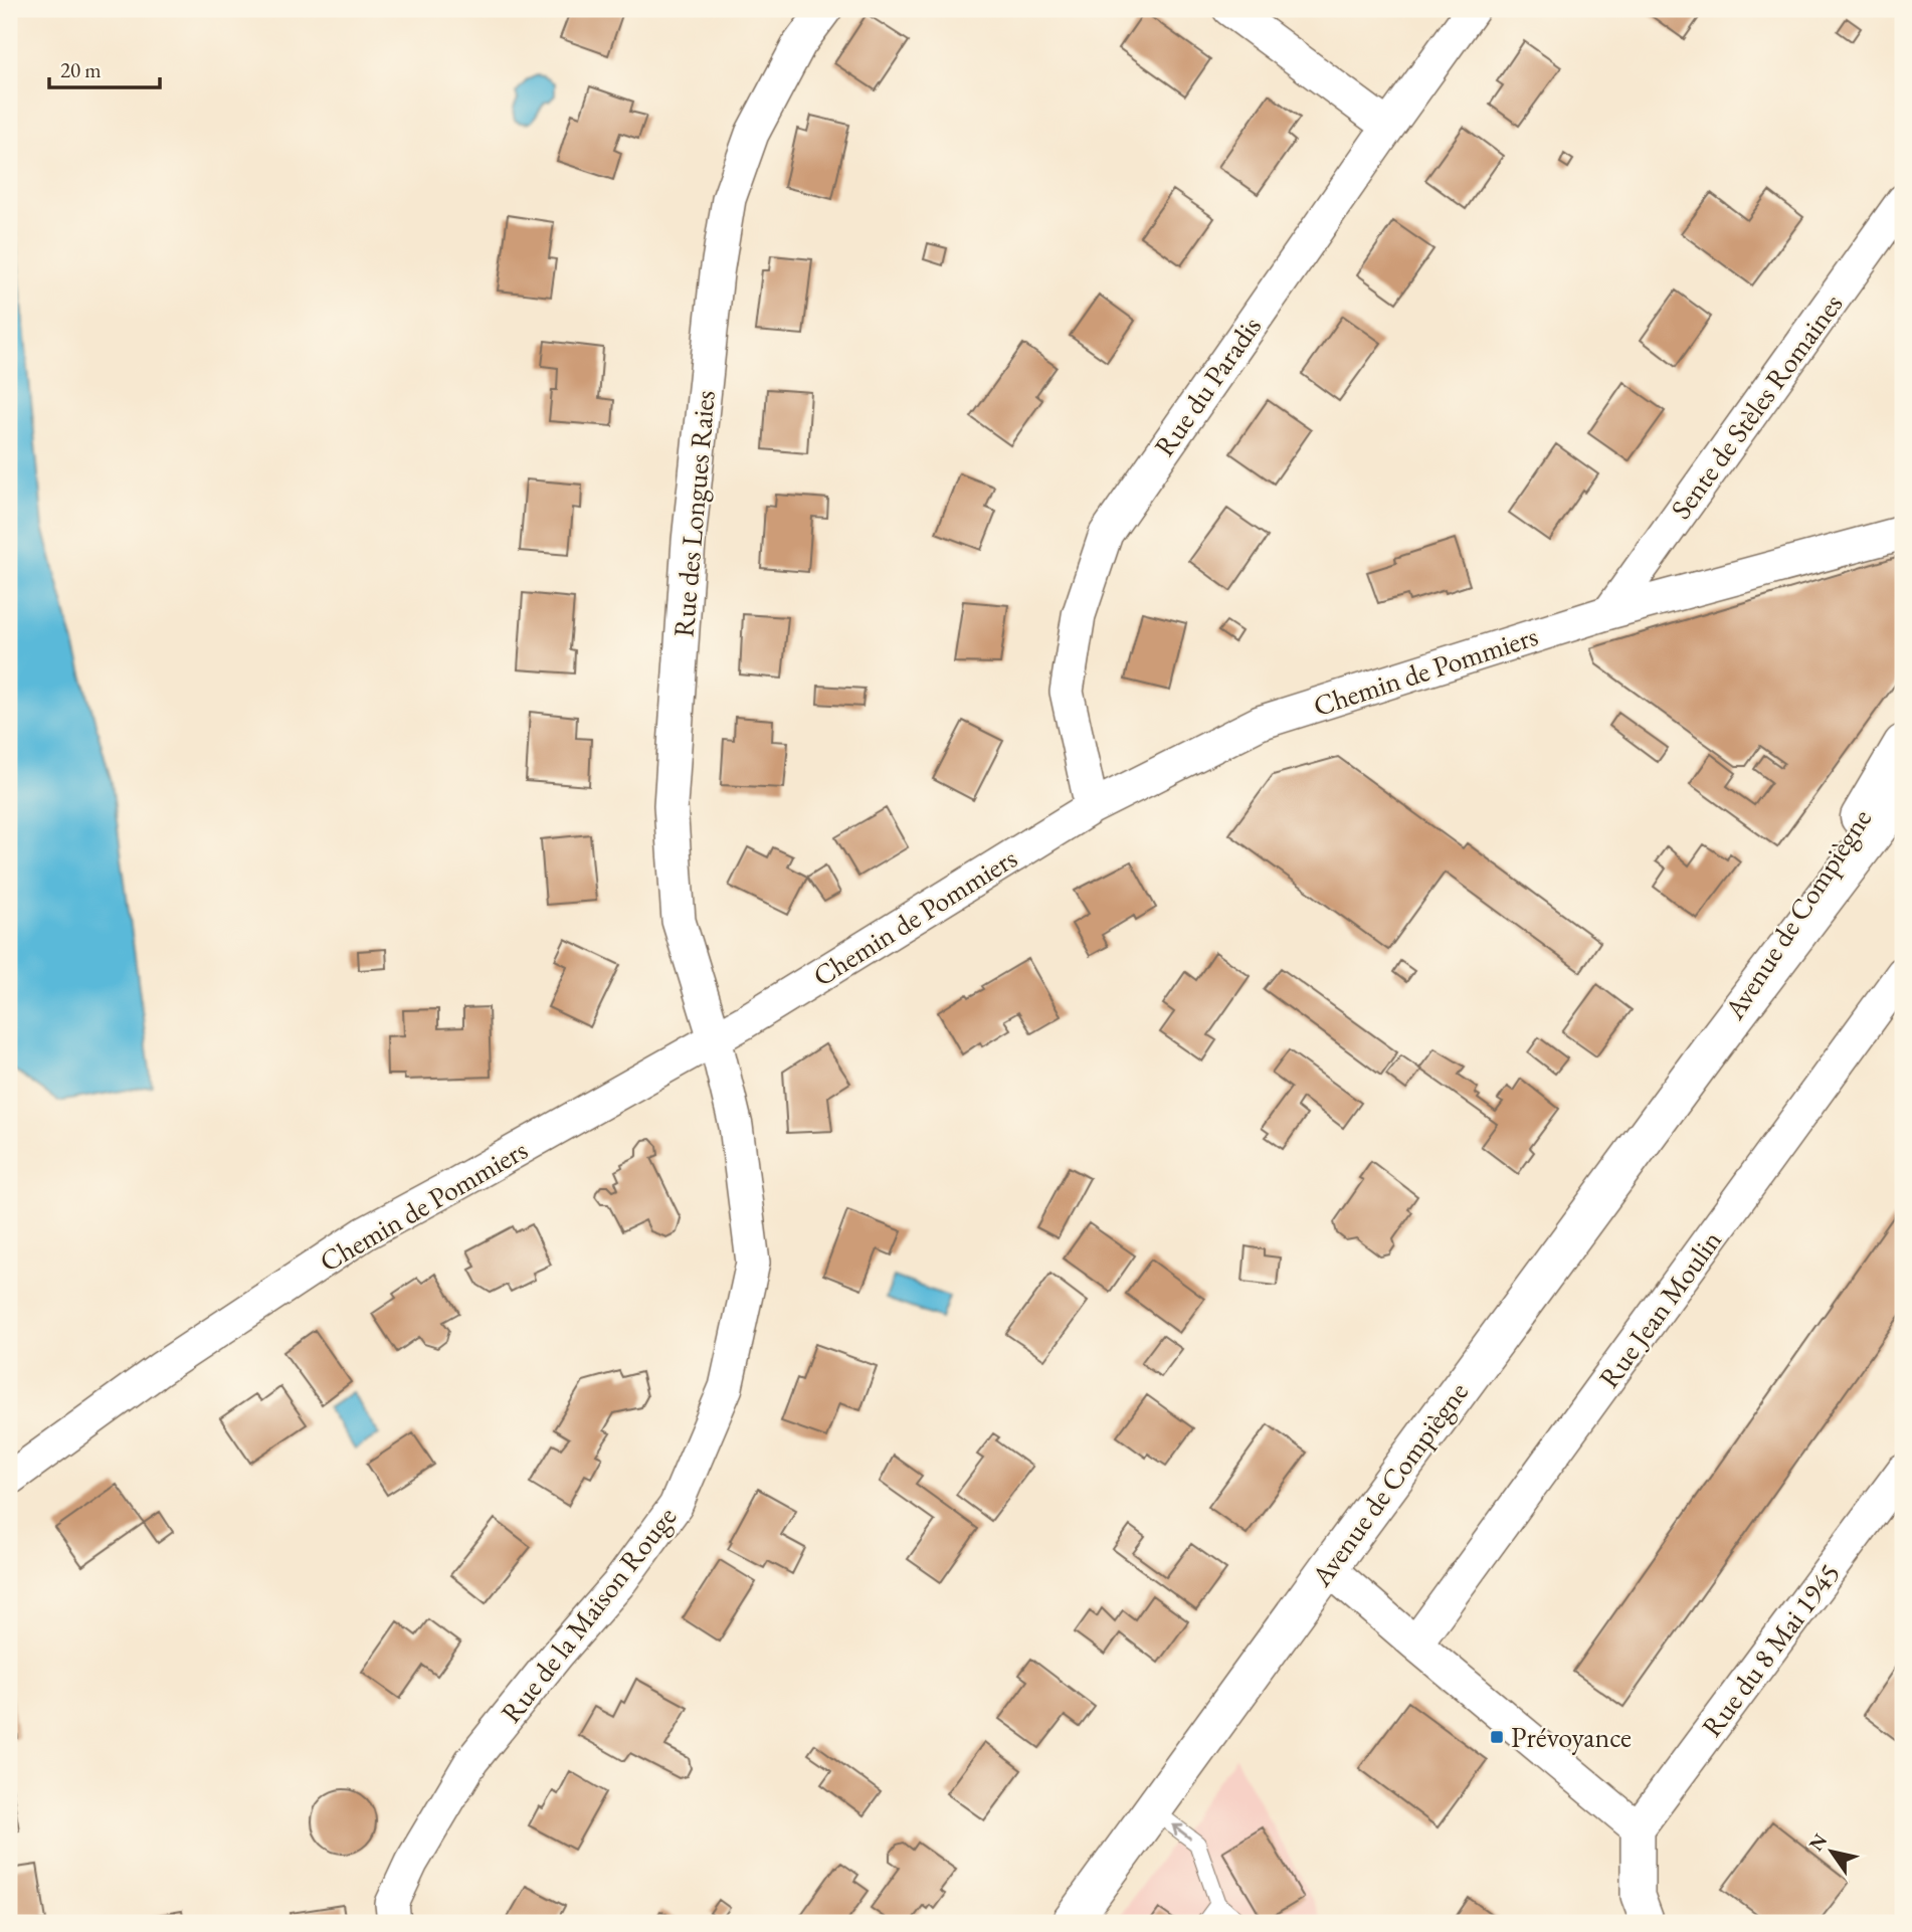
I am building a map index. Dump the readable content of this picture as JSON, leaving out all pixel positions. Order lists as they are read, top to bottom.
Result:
{
  "streets": {
    "main road": ["Avenue de Compiègne"],
    "street": [
      "Rue du Paradis",
      "Sente de Stèles Romaines",
      "Rue des Longues Raies",
      "Chemin de Pommiers",
      "Rue Jean Moulin",
      "Rue de la Maison Rouge",
      "Rue du 8 Mai 1945"
    ]
  },
  "crossings": [
    ["Rue du Paradis", "Chemin de Pommiers"],
    ["Sente de Stèles Romaines", "Chemin de Pommiers"],
    ["Rue des Longues Raies", "Chemin de Pommiers"],
    ["Rue des Longues Raies", "Rue de la Maison Rouge"],
    ["Chemin de Pommiers", "Rue de la Maison Rouge"]
  ],
  "places": {
    "transit": ["Prévoyance"]
  },
  "scale_bar": "20 m",
  "north": "top left"
}
